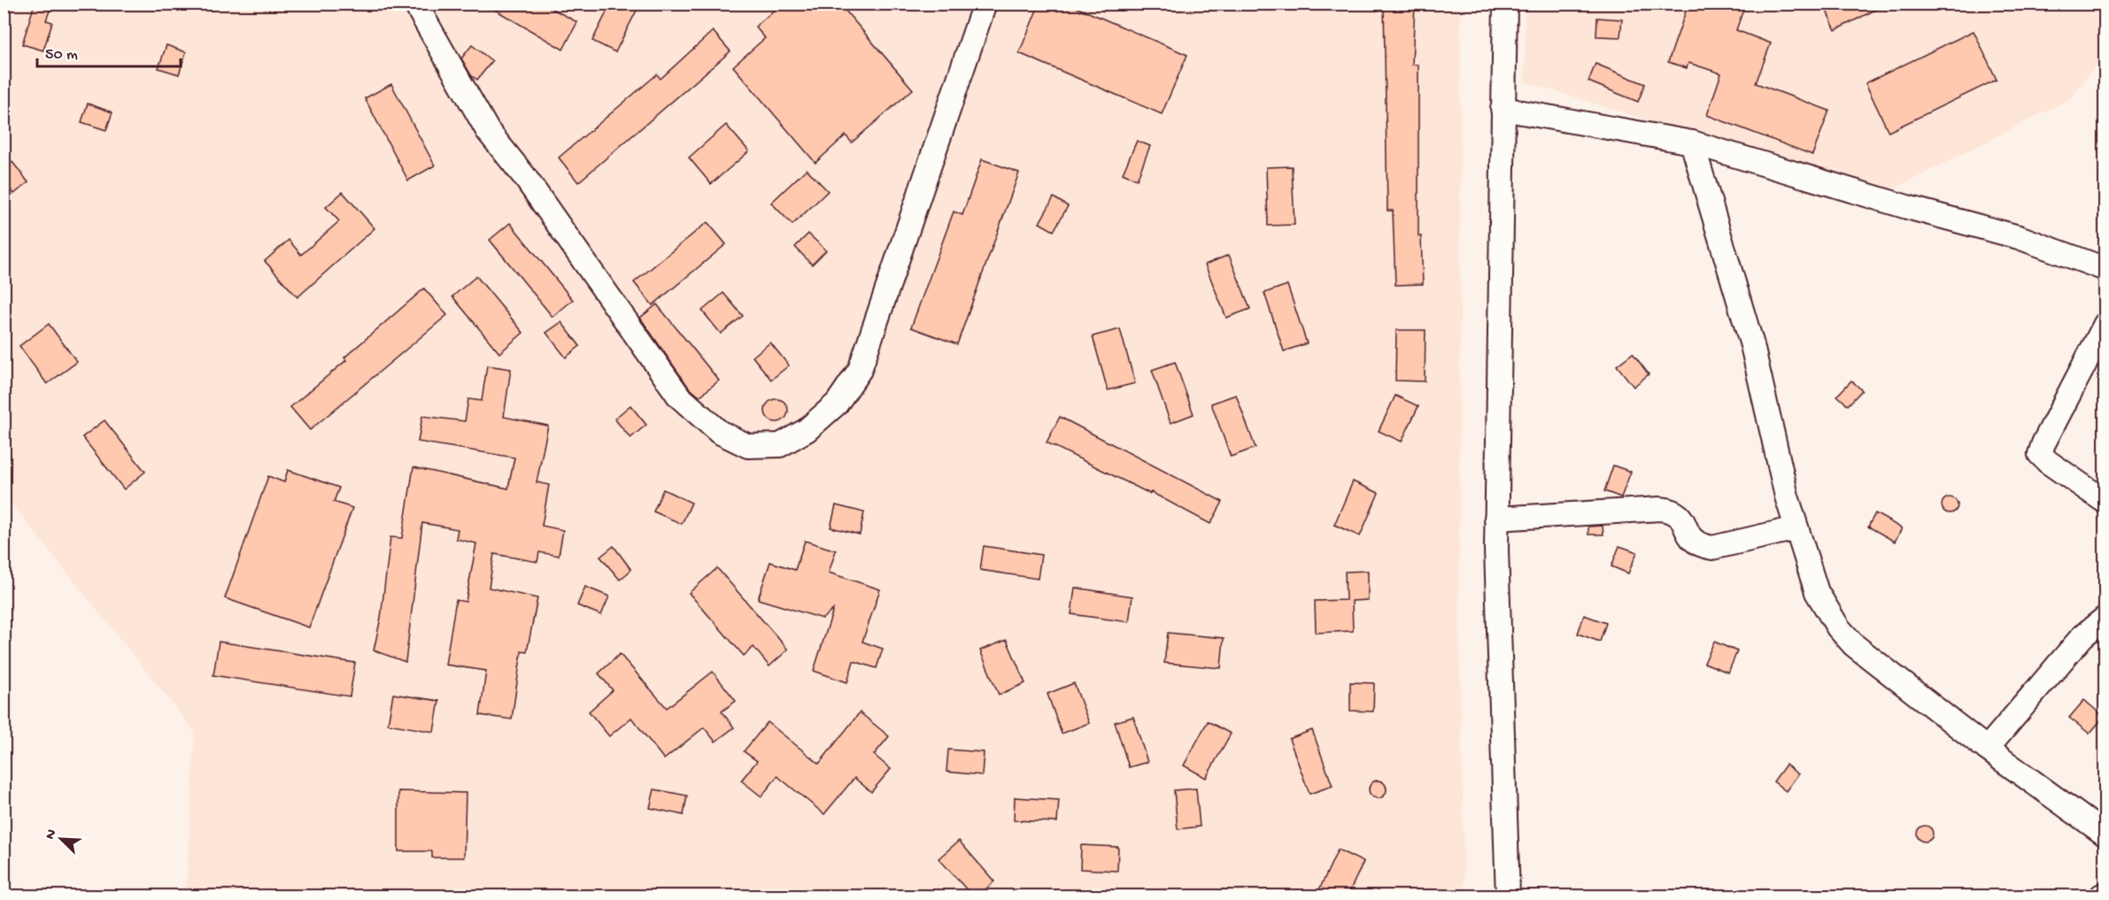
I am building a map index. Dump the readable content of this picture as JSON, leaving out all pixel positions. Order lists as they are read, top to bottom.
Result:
{
  "scale_bar": "50 m",
  "north": "top left"
}
